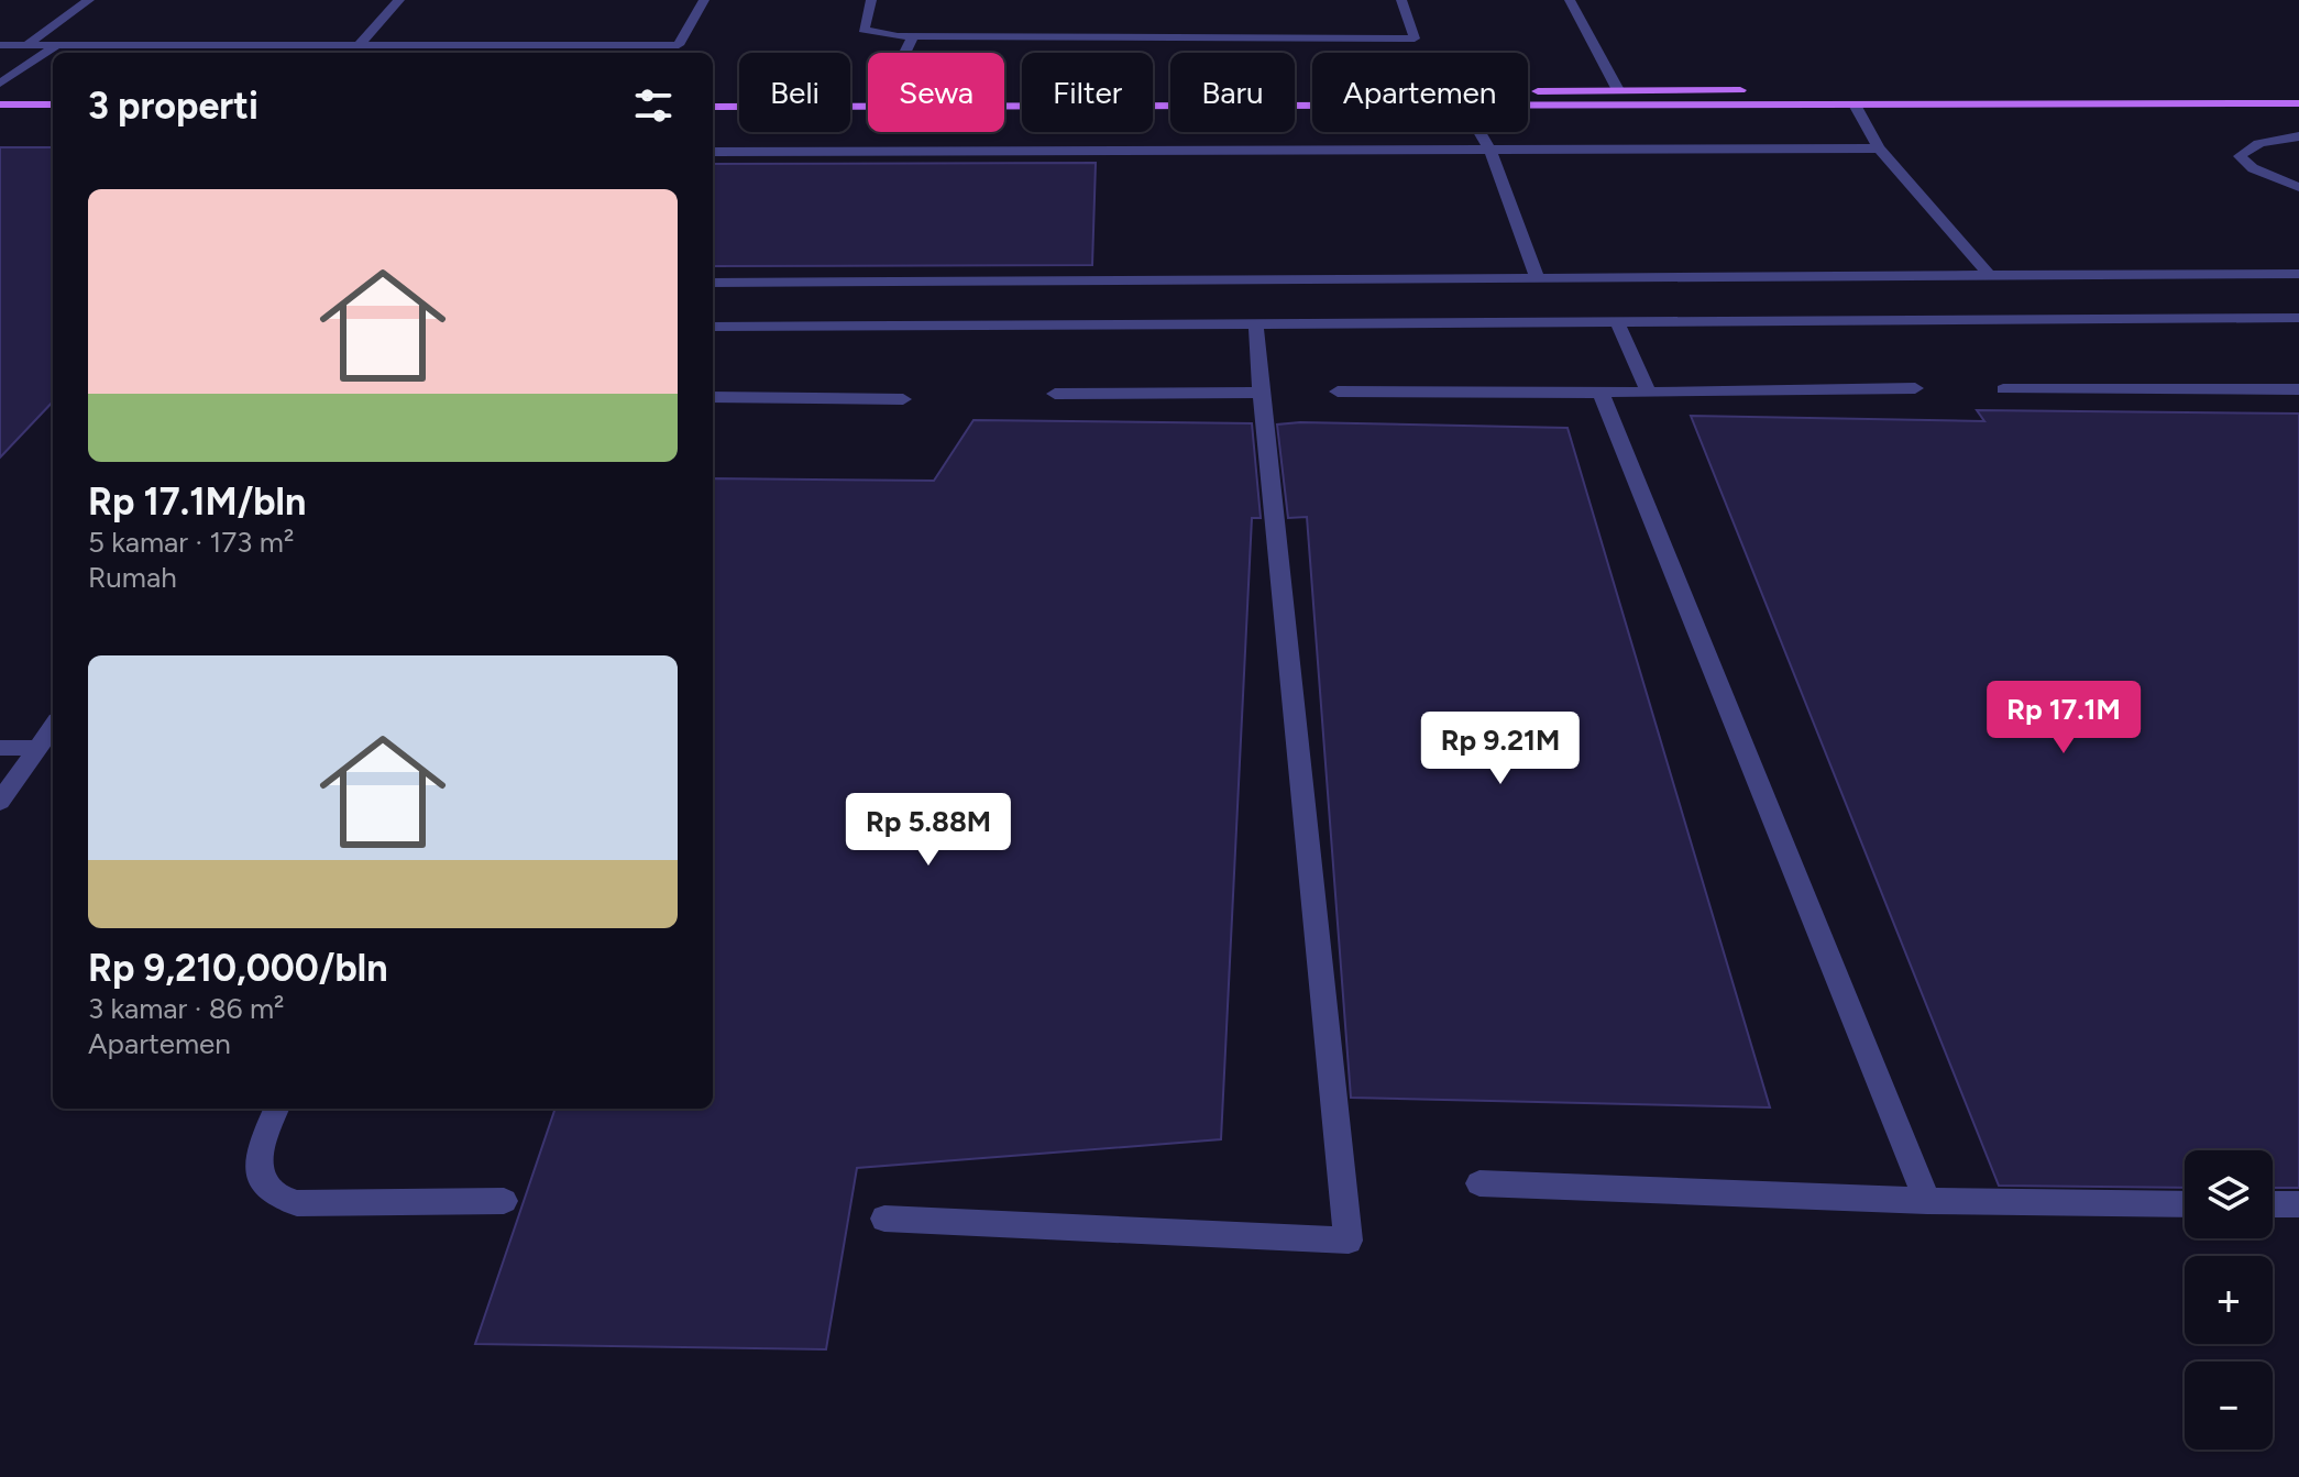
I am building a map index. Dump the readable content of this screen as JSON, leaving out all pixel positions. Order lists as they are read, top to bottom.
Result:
{
  "page": {
    "chip": [
      "Beli",
      "Sewa",
      "Filter",
      "Baru",
      "Apartemen"
    ],
    "heading": "3 properti",
    "list": [
      {
        "name": "Rp 17.1M/bln",
        "note": "5 kamar · 173 m² · Rumah"
      },
      {
        "name": "Rp 9,210,000/bln",
        "note": "3 kamar · 86 m² · Apartemen"
      }
    ],
    "price": ["Rp 17.1M", "Rp 9.21M", "Rp 5.88M"],
    "map_buttons": ["+", "−"]
  }
}
